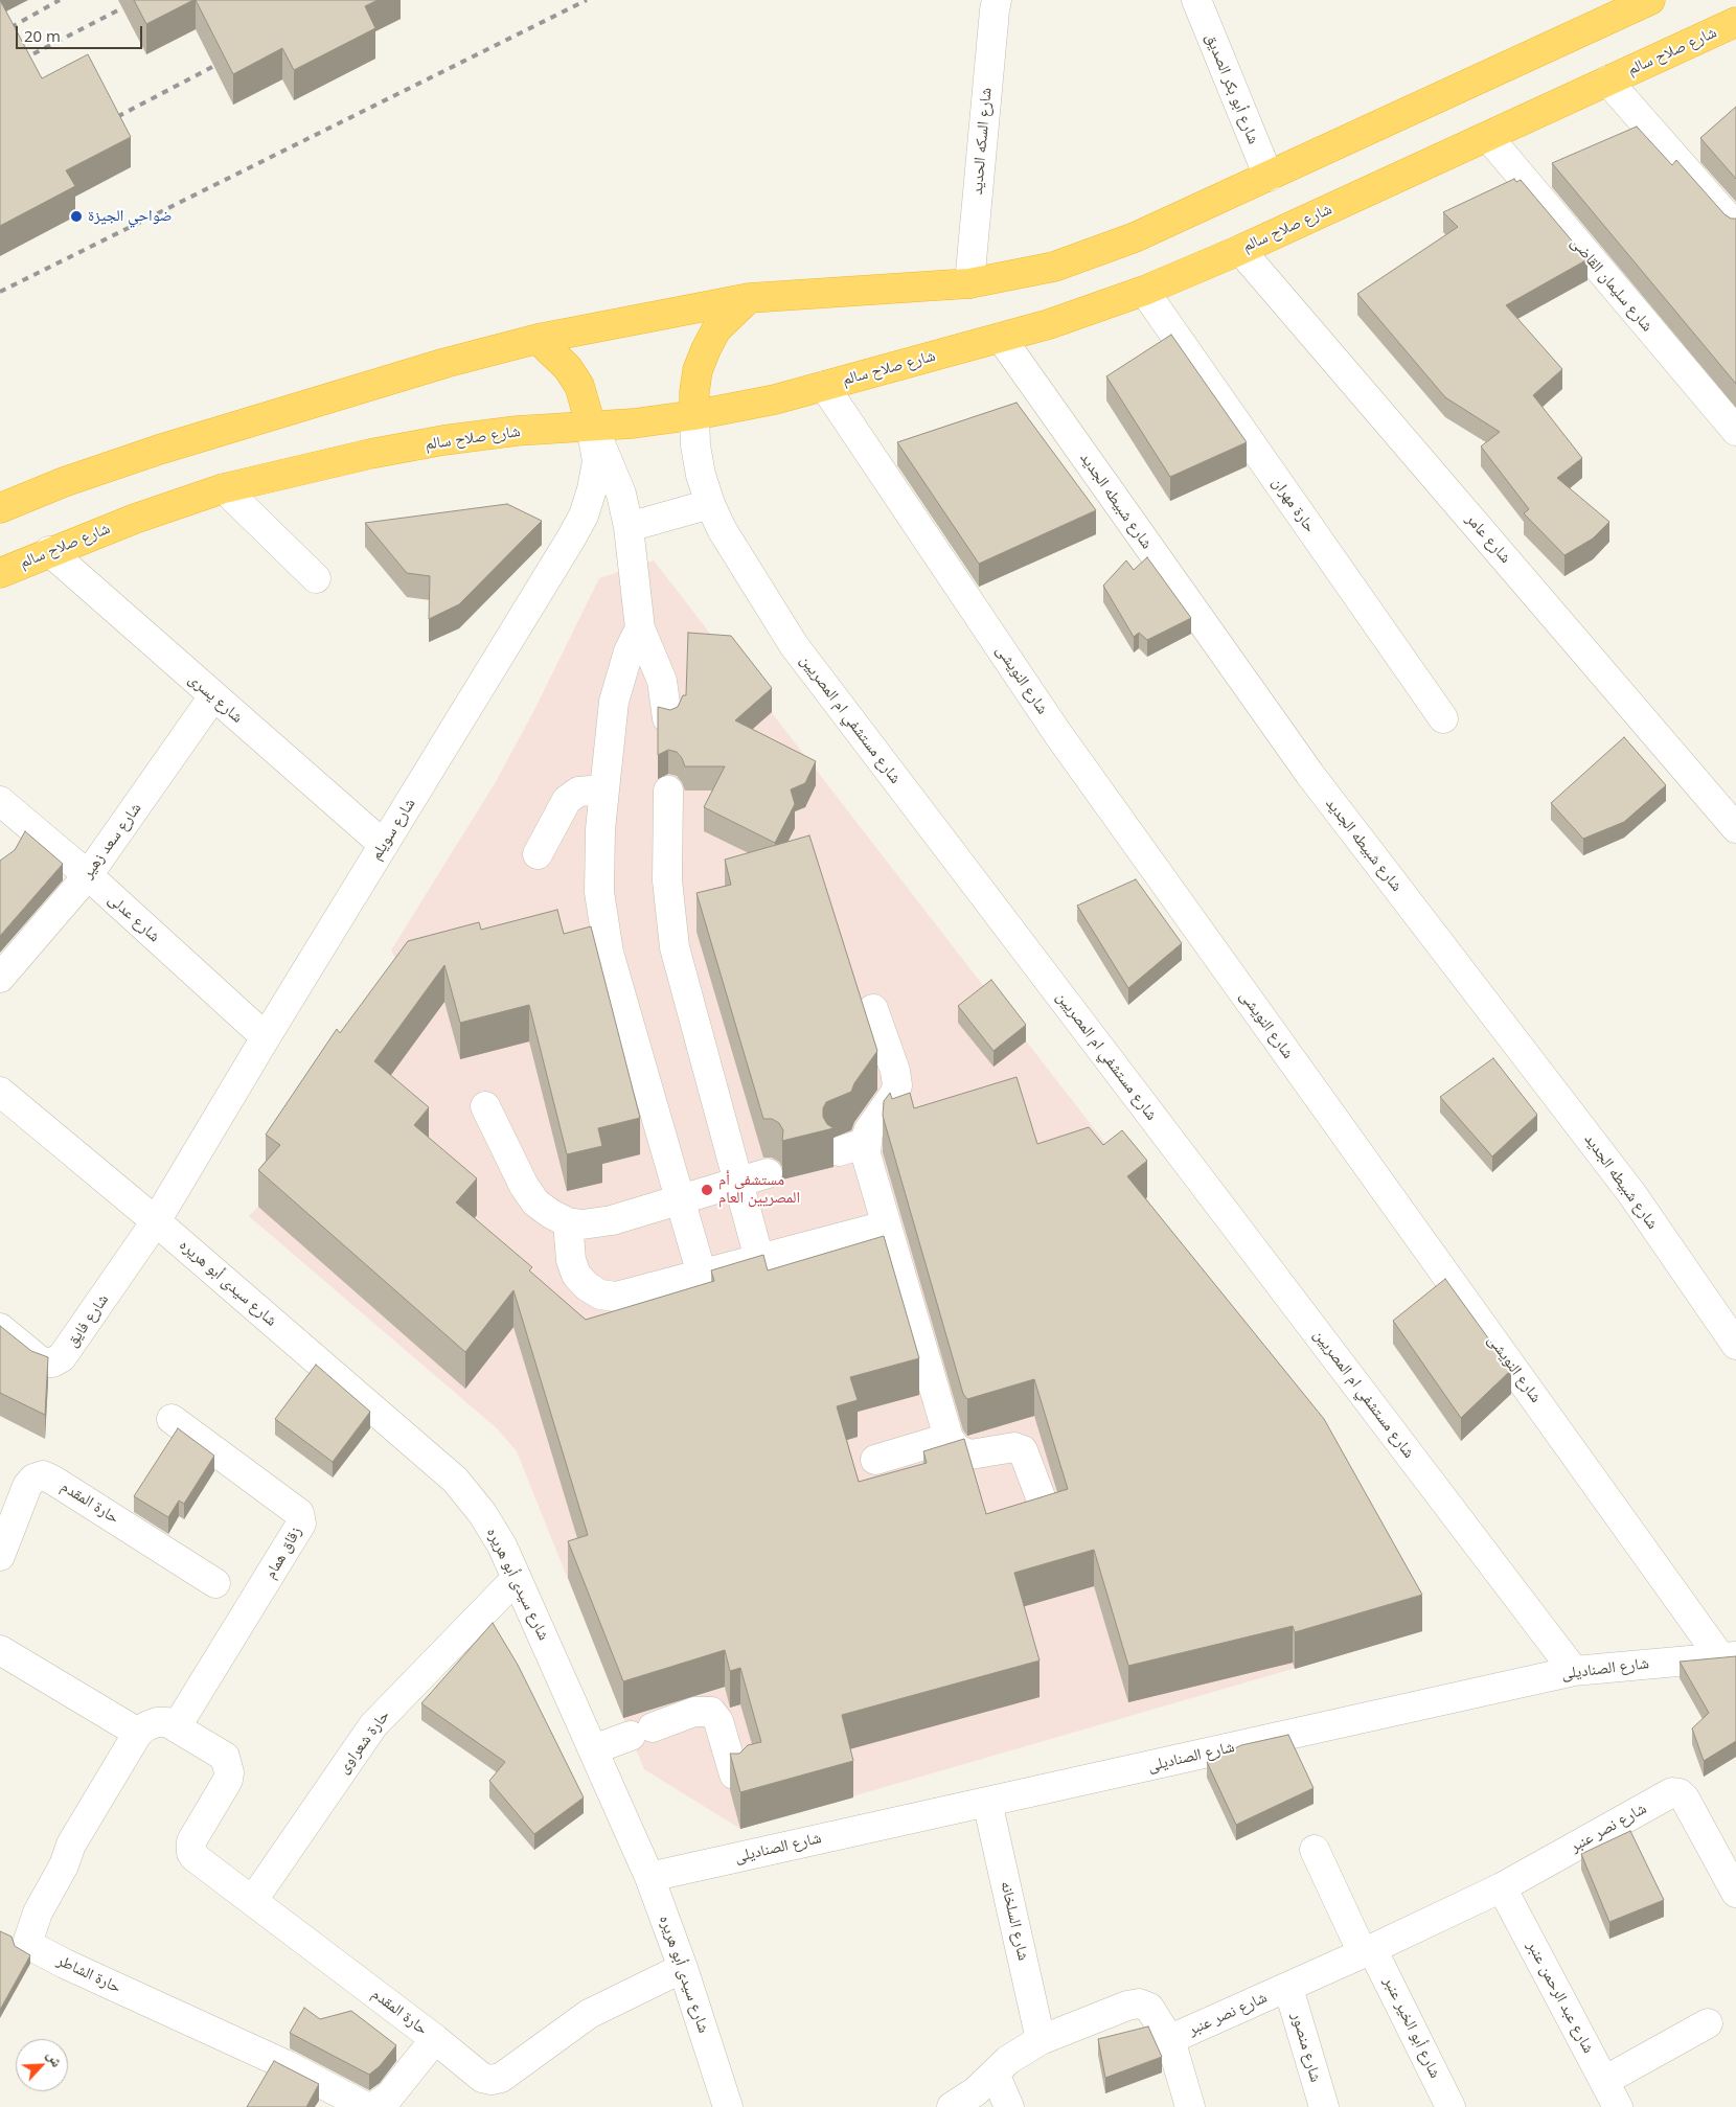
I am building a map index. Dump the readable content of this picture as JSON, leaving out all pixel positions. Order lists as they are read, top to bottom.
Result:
{
  "streets": {
    "highway": ["شارع صلاح سالم"],
    "street": [
      "شارع أبو بكر الصديق",
      "شارع السكه الحديد",
      "شارع سليمان القاضى",
      "شارع شبيطه الجديد",
      "حارة مهران",
      "شارع عامر",
      "شارع النويشى",
      "شارع يسرى",
      "شارع مستشفي ام المصريين",
      "شارع سويلم",
      "شارع سعد زهير",
      "شارع عدلى",
      "شارع سيدى أبو هريره",
      "شارع فايق",
      "حارة المقدم",
      "زقاق همام",
      "شارع الصناديلى",
      "حارة شعراوى",
      "شارع نصر عنبر",
      "شارع السلخانه",
      "حارة الشاطر",
      "شارع عبد الرحمن عنبر",
      "شارع أبو الخير عنبر",
      "شارع منصور"
    ]
  },
  "crossings": [
    ["شارع صلاح سالم", "شارع سليمان القاضى"],
    ["شارع صلاح سالم", "شارع شبيطه الجديد"],
    ["شارع صلاح سالم", "حارة مهران"],
    ["شارع صلاح سالم", "شارع عامر"],
    ["شارع صلاح سالم", "شارع النويشى"],
    ["شارع صلاح سالم", "شارع يسرى"],
    ["شارع صلاح سالم", "شارع مستشفي ام المصريين"],
    ["شارع صلاح سالم", "شارع سويلم"],
    ["شارع النويشى", "شارع الصناديلى"],
    ["شارع يسرى", "شارع سويلم"],
    ["شارع يسرى", "شارع سعد زهير"],
    ["شارع مستشفي ام المصريين", "شارع الصناديلى"],
    ["شارع سويلم", "شارع عدلى"],
    ["شارع سويلم", "شارع سيدى أبو هريره"],
    ["شارع سويلم", "شارع فايق"],
    ["شارع سعد زهير", "شارع عدلى"],
    ["شارع سيدى أبو هريره", "شارع فايق"],
    ["شارع سيدى أبو هريره", "حارة المقدم"],
    ["شارع سيدى أبو هريره", "شارع الصناديلى"],
    ["شارع سيدى أبو هريره", "حارة شعراوى"],
    ["حارة المقدم", "زقاق همام"],
    ["حارة المقدم", "حارة شعراوى"],
    ["شارع الصناديلى", "شارع السلخانه"],
    ["شارع نصر عنبر", "شارع السلخانه"],
    ["شارع نصر عنبر", "شارع عبد الرحمن عنبر"],
    ["شارع نصر عنبر", "شارع أبو الخير عنبر"],
    ["شارع نصر عنبر", "شارع منصور"]
  ],
  "places": ["ضواحي الجيزة", "مستشفى أم المصريين العام"],
  "scale_bar": "20 m",
  "north": "top right"
}
